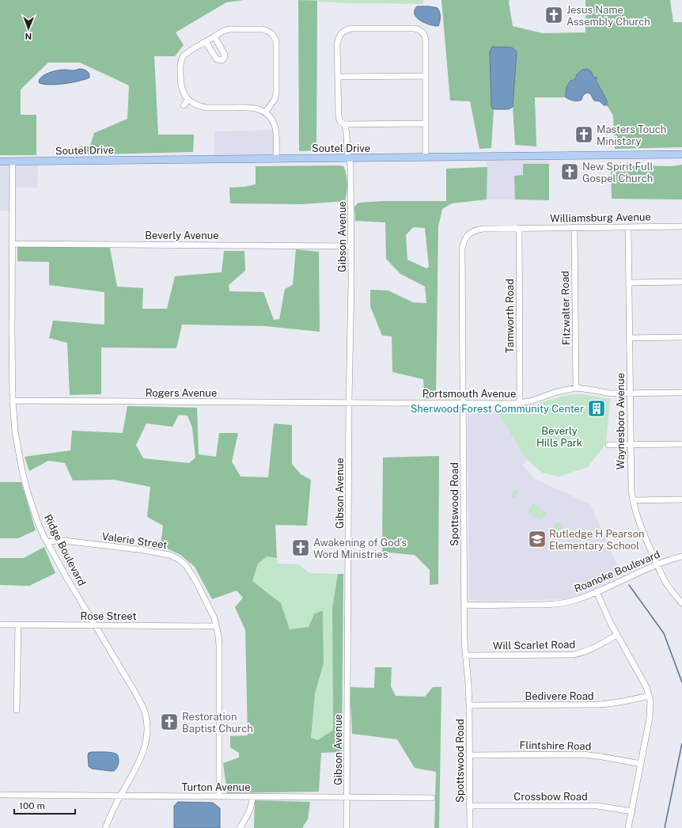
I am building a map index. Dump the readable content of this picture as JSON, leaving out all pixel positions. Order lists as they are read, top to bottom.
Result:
{
  "streets": {
    "main road": ["Soutel Drive"],
    "street": [
      "Williamsburg Avenue",
      "Beverly Avenue",
      "Gibson Avenue",
      "Fitzwalter Road",
      "Tamworth Road",
      "Rogers Avenue",
      "Portsmouth Avenue",
      "Waynesboro Avenue",
      "Spottswood Road",
      "Valerie Street",
      "Ridge Boulevard",
      "Roanoke Boulevard",
      "Rose Street",
      "Will Scarlet Road",
      "Bedivere Road",
      "Flintshire Road",
      "Turton Avenue",
      "Crossbow Road"
    ]
  },
  "crossings": [
    ["Soutel Drive", "Gibson Avenue"],
    ["Soutel Drive", "Ridge Boulevard"],
    ["Williamsburg Avenue", "Fitzwalter Road"],
    ["Williamsburg Avenue", "Tamworth Road"],
    ["Williamsburg Avenue", "Waynesboro Avenue"],
    ["Williamsburg Avenue", "Spottswood Road"],
    ["Beverly Avenue", "Gibson Avenue"],
    ["Beverly Avenue", "Ridge Boulevard"],
    ["Gibson Avenue", "Rogers Avenue"],
    ["Gibson Avenue", "Portsmouth Avenue"],
    ["Gibson Avenue", "Turton Avenue"],
    ["Fitzwalter Road", "Portsmouth Avenue"],
    ["Tamworth Road", "Portsmouth Avenue"],
    ["Tamworth Road", "Spottswood Road"],
    ["Rogers Avenue", "Portsmouth Avenue"],
    ["Rogers Avenue", "Ridge Boulevard"],
    ["Portsmouth Avenue", "Waynesboro Avenue"],
    ["Portsmouth Avenue", "Spottswood Road"],
    ["Waynesboro Avenue", "Roanoke Boulevard"],
    ["Spottswood Road", "Roanoke Boulevard"],
    ["Spottswood Road", "Will Scarlet Road"],
    ["Spottswood Road", "Bedivere Road"],
    ["Spottswood Road", "Flintshire Road"],
    ["Spottswood Road", "Crossbow Road"],
    ["Valerie Street", "Ridge Boulevard"],
    ["Valerie Street", "Rose Street"],
    ["Valerie Street", "Turton Avenue"],
    ["Ridge Boulevard", "Rose Street"],
    ["Ridge Boulevard", "Turton Avenue"]
  ],
  "parks": ["Beverly Hills Park"],
  "places": {
    "church": [
      "Jesus Name Assembly Church",
      "Masters Touch Ministary",
      "New Spirit Full Gospel Church",
      "Awakening of God's Word Ministries",
      "Restoration Baptist Church"
    ],
    "building": ["Sherwood Forest Community Center"],
    "school or university": ["Rutledge H Pearson Elementary School"]
  },
  "scale_bar": "100 m",
  "north": "bottom"
}
